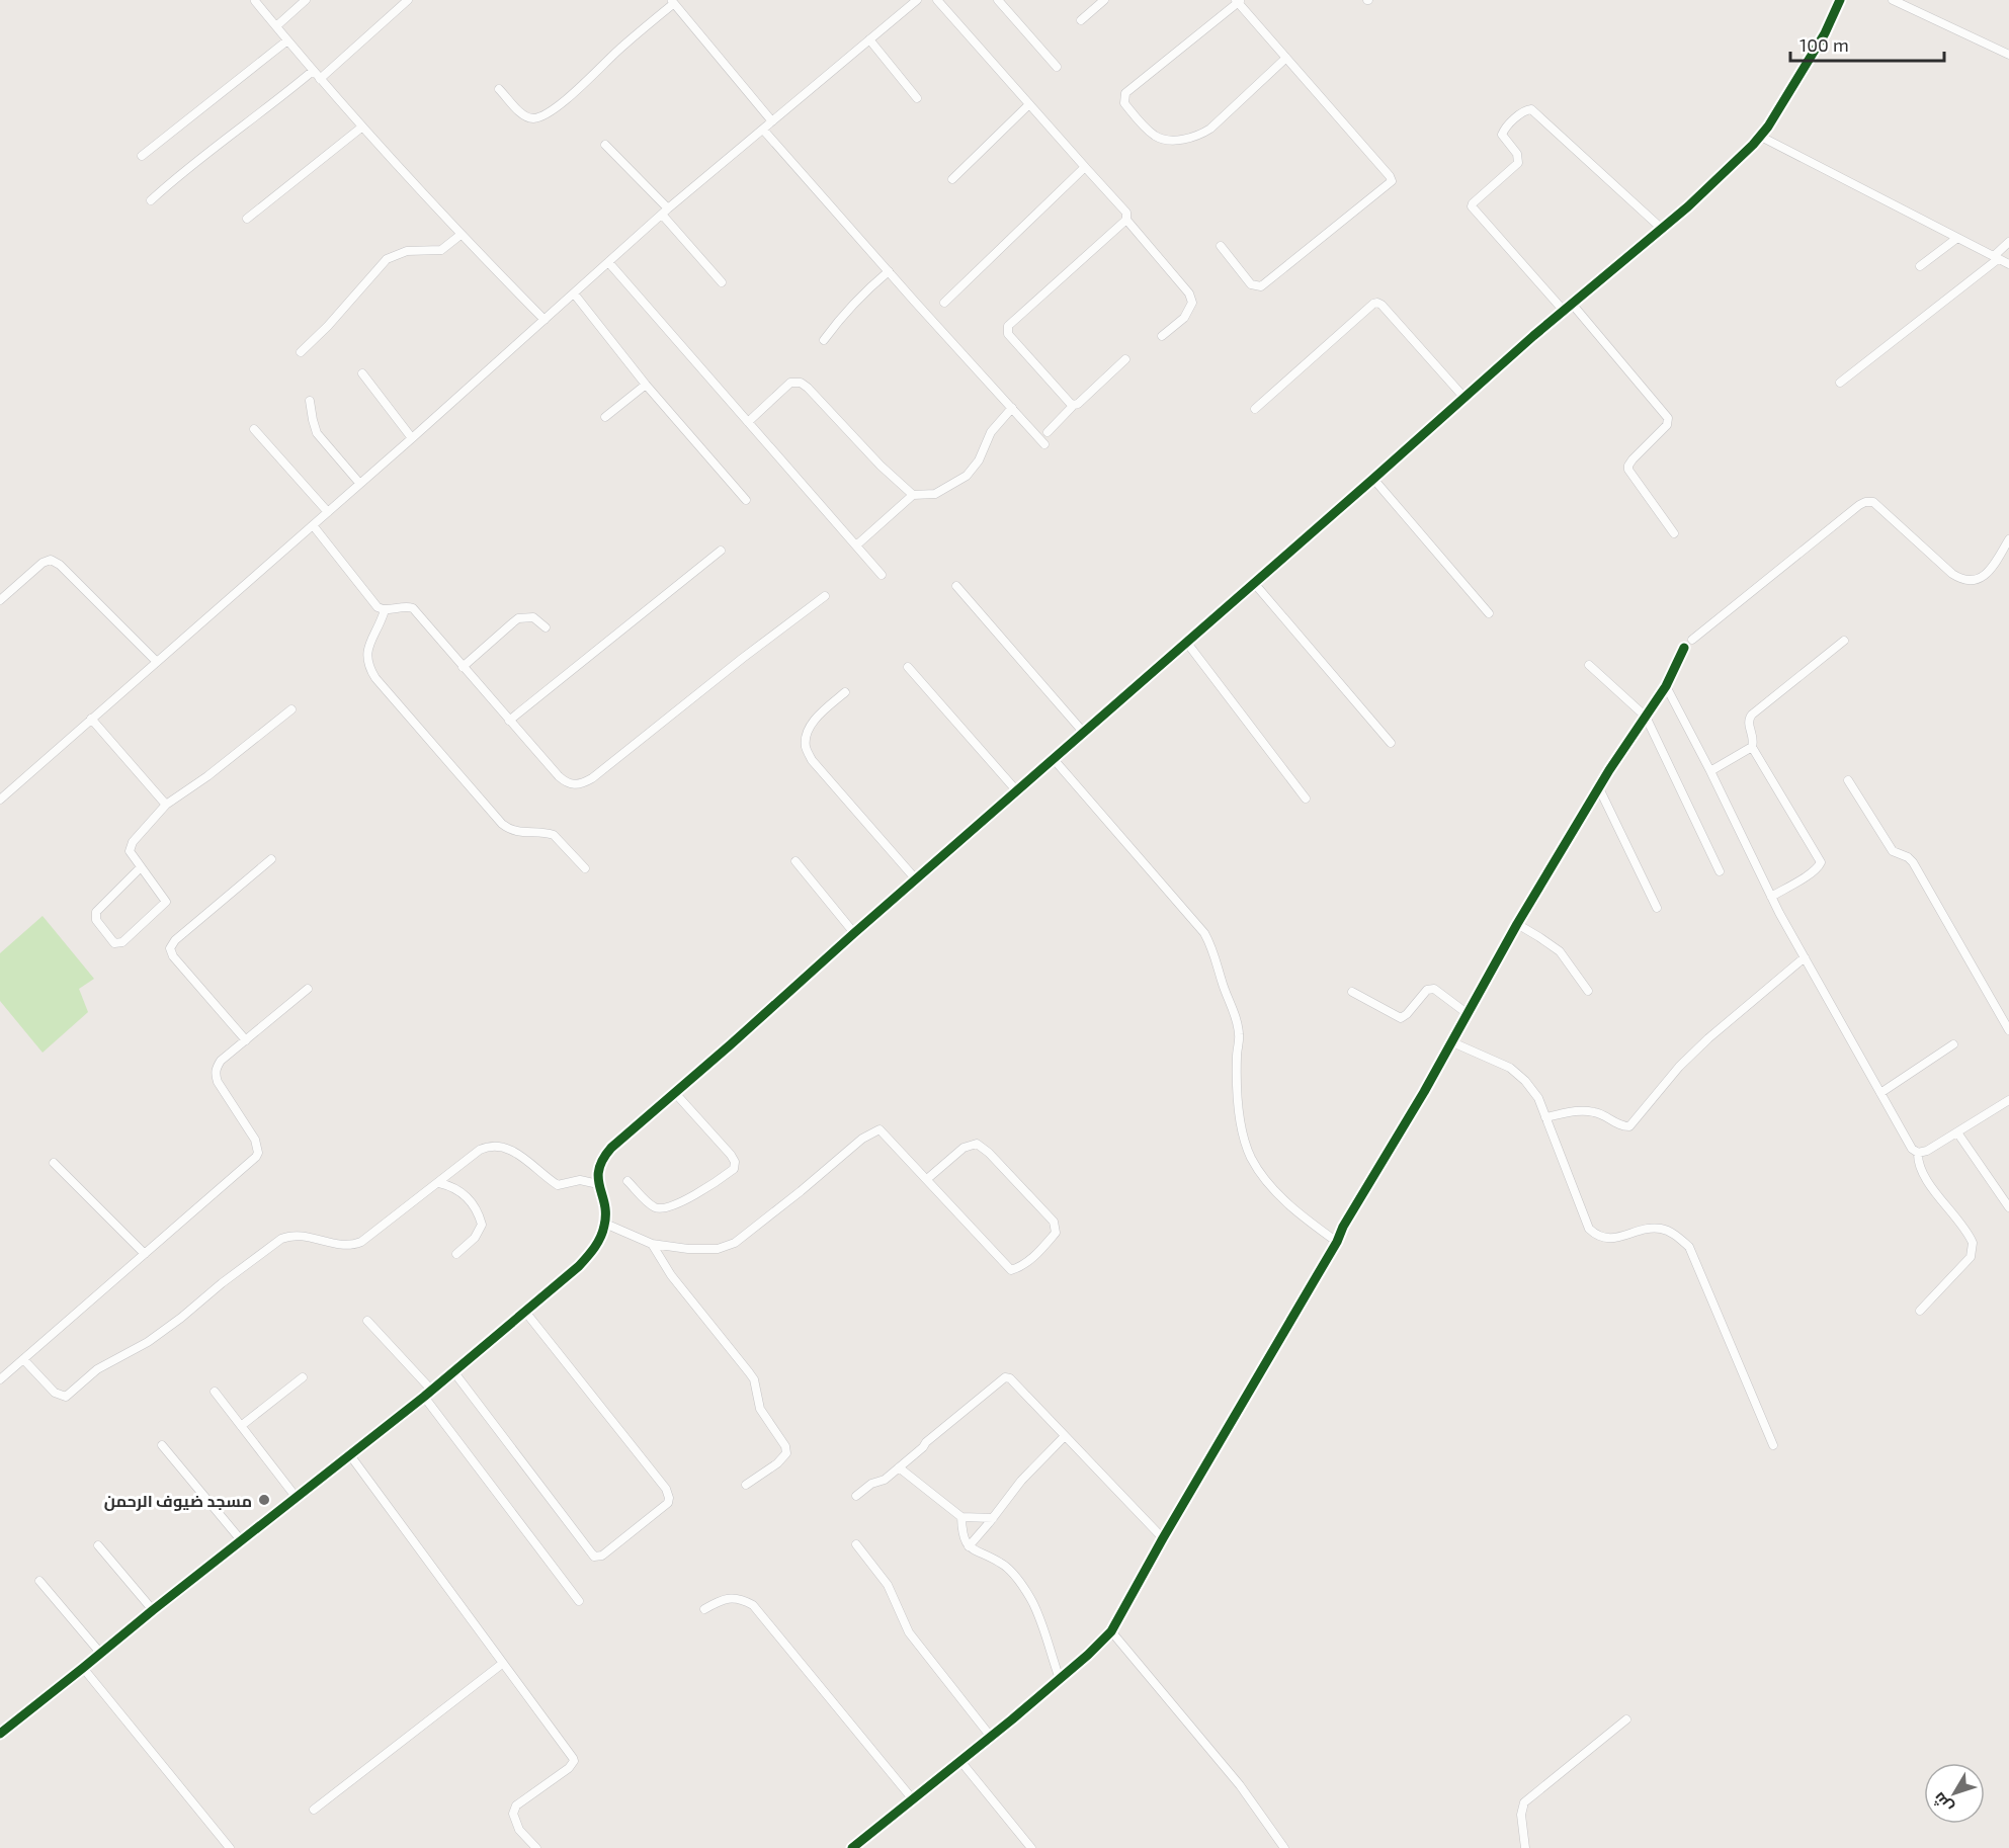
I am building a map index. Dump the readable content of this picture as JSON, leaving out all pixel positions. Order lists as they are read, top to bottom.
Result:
{
  "places": ["مسجد ضيوف الرحمن"],
  "scale_bar": "100 m",
  "north": "bottom left"
}
